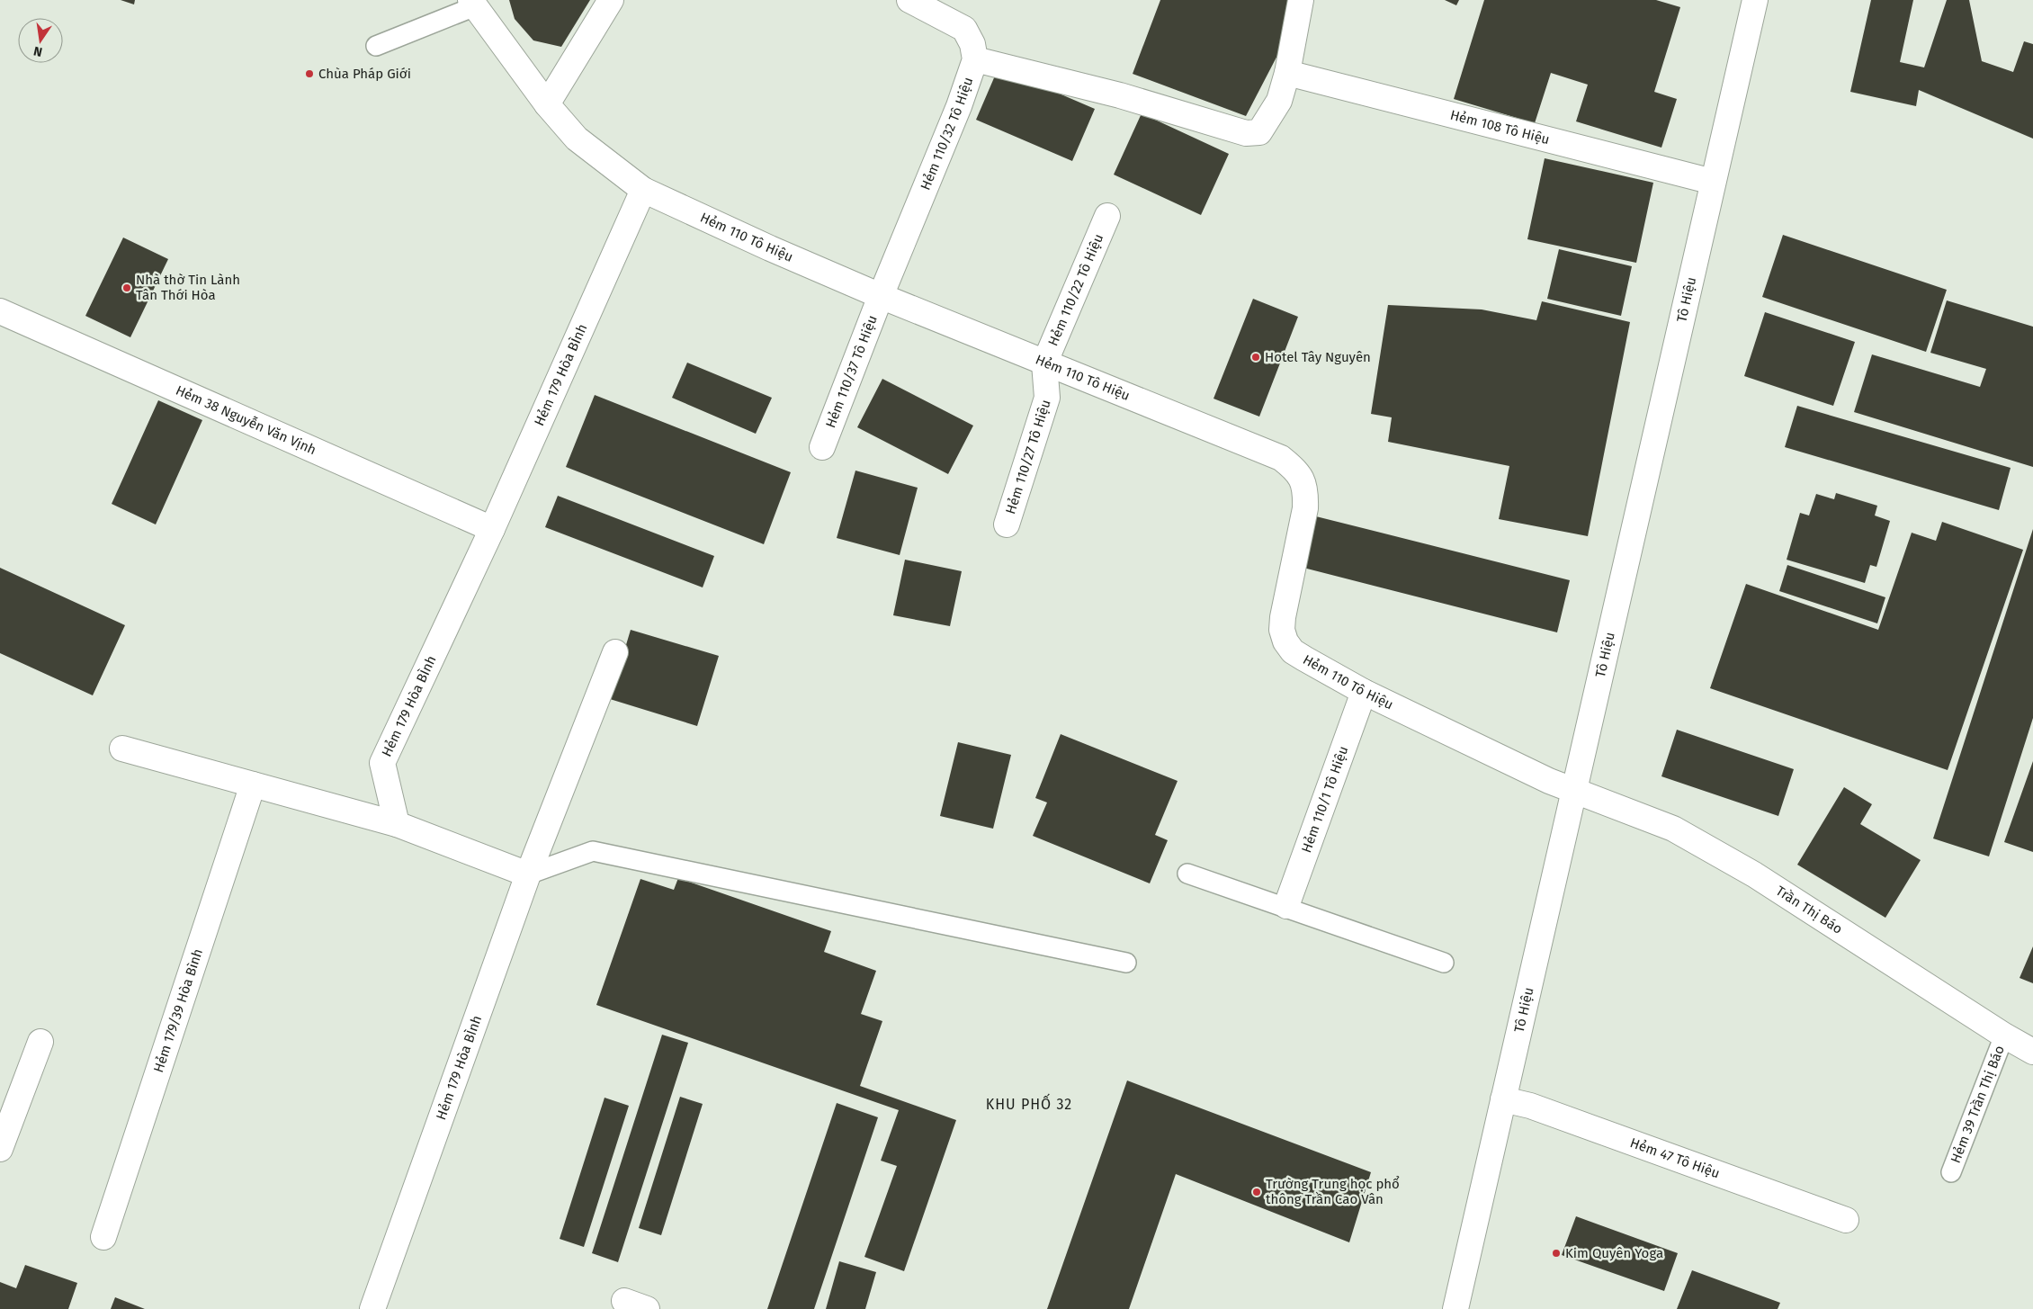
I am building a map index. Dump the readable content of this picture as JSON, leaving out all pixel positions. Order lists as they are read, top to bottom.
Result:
{
  "streets": {
    "street": [
      "Hẻm 108 Tô Hiệu",
      "Hẻm 110/32 Tô Hiệu",
      "Hẻm 110 Tô Hiệu",
      "Hẻm 110/22 Tô Hiệu",
      "Tô Hiệu",
      "Hẻm 110/37 Tô Hiệu",
      "Hẻm 179 Hòa BÌnh",
      "Hẻm 38 Nguyễn Văn Vịnh",
      "Hẻm 110/27 Tô Hiệu",
      "Hẻm 110/1 Tô Hiệu",
      "Trần Thị Báo",
      "Hẻm 179/39 Hòa Bình",
      "Hẻm 47 Tô Hiệu"
    ],
    "lane": ["Hẻm 39 Trần Thị Báo"]
  },
  "crossings": [
    ["Hẻm 108 Tô Hiệu", "Tô Hiệu"],
    ["Hẻm 110/32 Tô Hiệu", "Hẻm 110 Tô Hiệu"],
    ["Hẻm 110/32 Tô Hiệu", "Hẻm 110/37 Tô Hiệu"],
    ["Hẻm 110 Tô Hiệu", "Hẻm 110/22 Tô Hiệu"],
    ["Hẻm 110 Tô Hiệu", "Tô Hiệu"],
    ["Hẻm 110 Tô Hiệu", "Hẻm 110/37 Tô Hiệu"],
    ["Hẻm 110 Tô Hiệu", "Hẻm 179 Hòa BÌnh"],
    ["Hẻm 110 Tô Hiệu", "Hẻm 110/27 Tô Hiệu"],
    ["Hẻm 110 Tô Hiệu", "Hẻm 110/1 Tô Hiệu"],
    ["Hẻm 110 Tô Hiệu", "Trần Thị Báo"],
    ["Hẻm 110/22 Tô Hiệu", "Hẻm 110/27 Tô Hiệu"],
    ["Tô Hiệu", "Trần Thị Báo"],
    ["Tô Hiệu", "Hẻm 47 Tô Hiệu"],
    ["Hẻm 179 Hòa BÌnh", "Hẻm 38 Nguyễn Văn Vịnh"],
    ["Trần Thị Báo", "Hẻm 39 Trần Thị Báo"]
  ],
  "districts": ["KHU PHỐ 32"],
  "places": [
    "Chùa Pháp Giới",
    "Nhà thờ Tin Lành Tân Thới Hòa",
    "Hotel Tây Nguyên",
    "Trường Trung học phổ thông Trần Cao Vân",
    "Kim Quyên Yoga"
  ],
  "north": "bottom"
}
